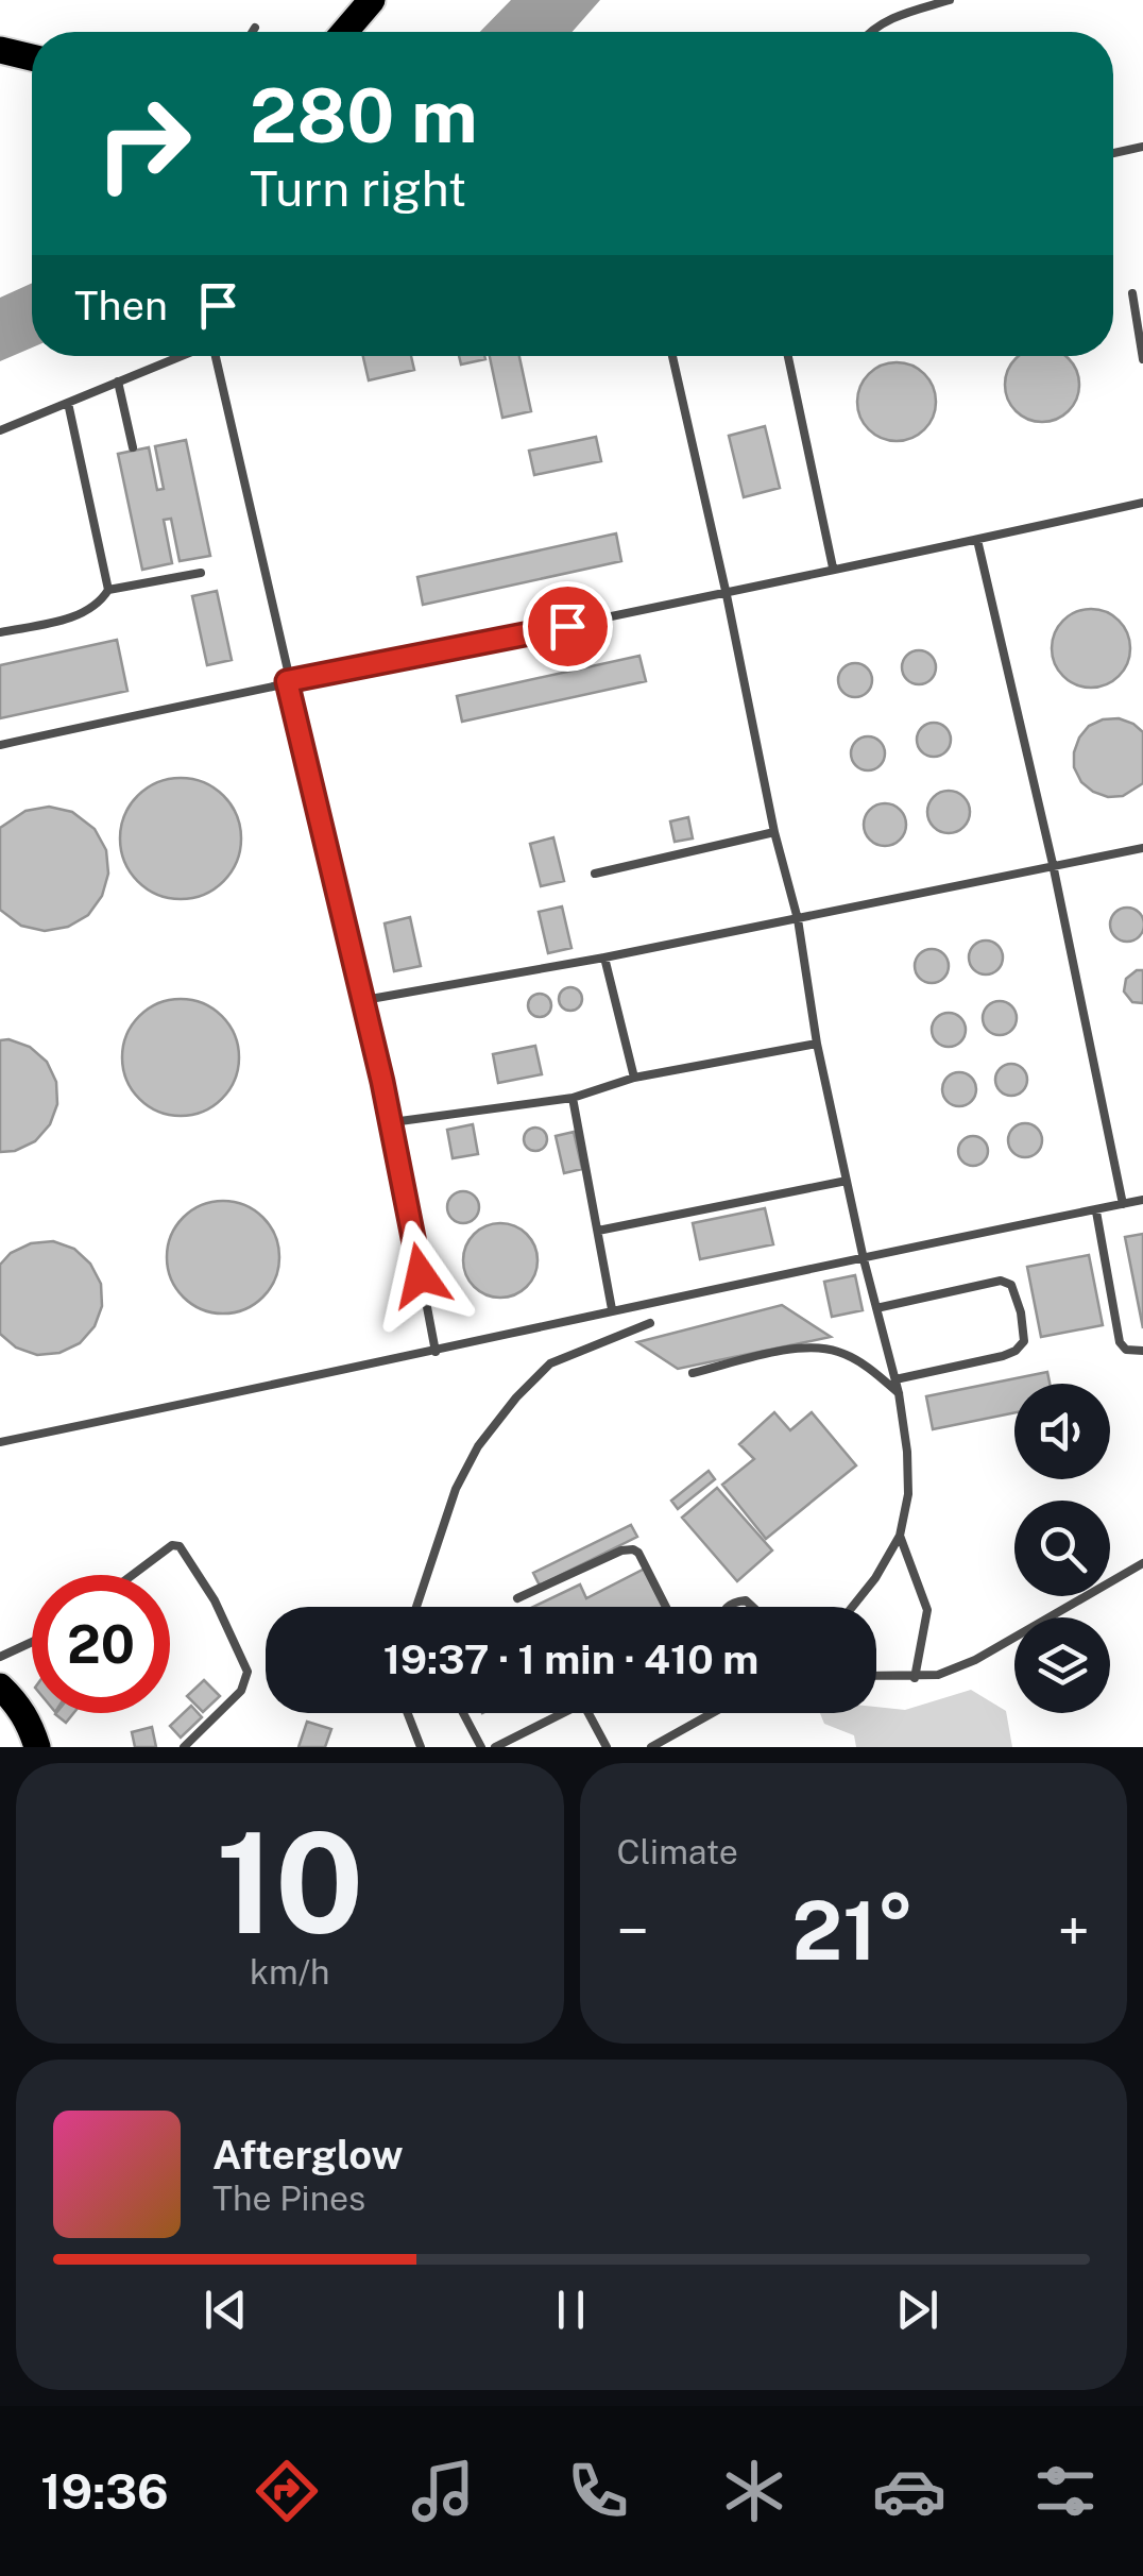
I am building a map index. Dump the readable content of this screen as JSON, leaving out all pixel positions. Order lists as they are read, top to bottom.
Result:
{
  "page": {
    "turn": ["280 m", "Turn right"],
    "then": "Then",
    "limit": "20",
    "trip": "19:37 · 1 min · 410 m",
    "tile": [
      ["10", "km/h"],
      "Climate"
    ],
    "heat": ["−", "21°", "+"],
    "song": ["Afterglow", "The Pines"],
    "tabs": "19:36"
  }
}
